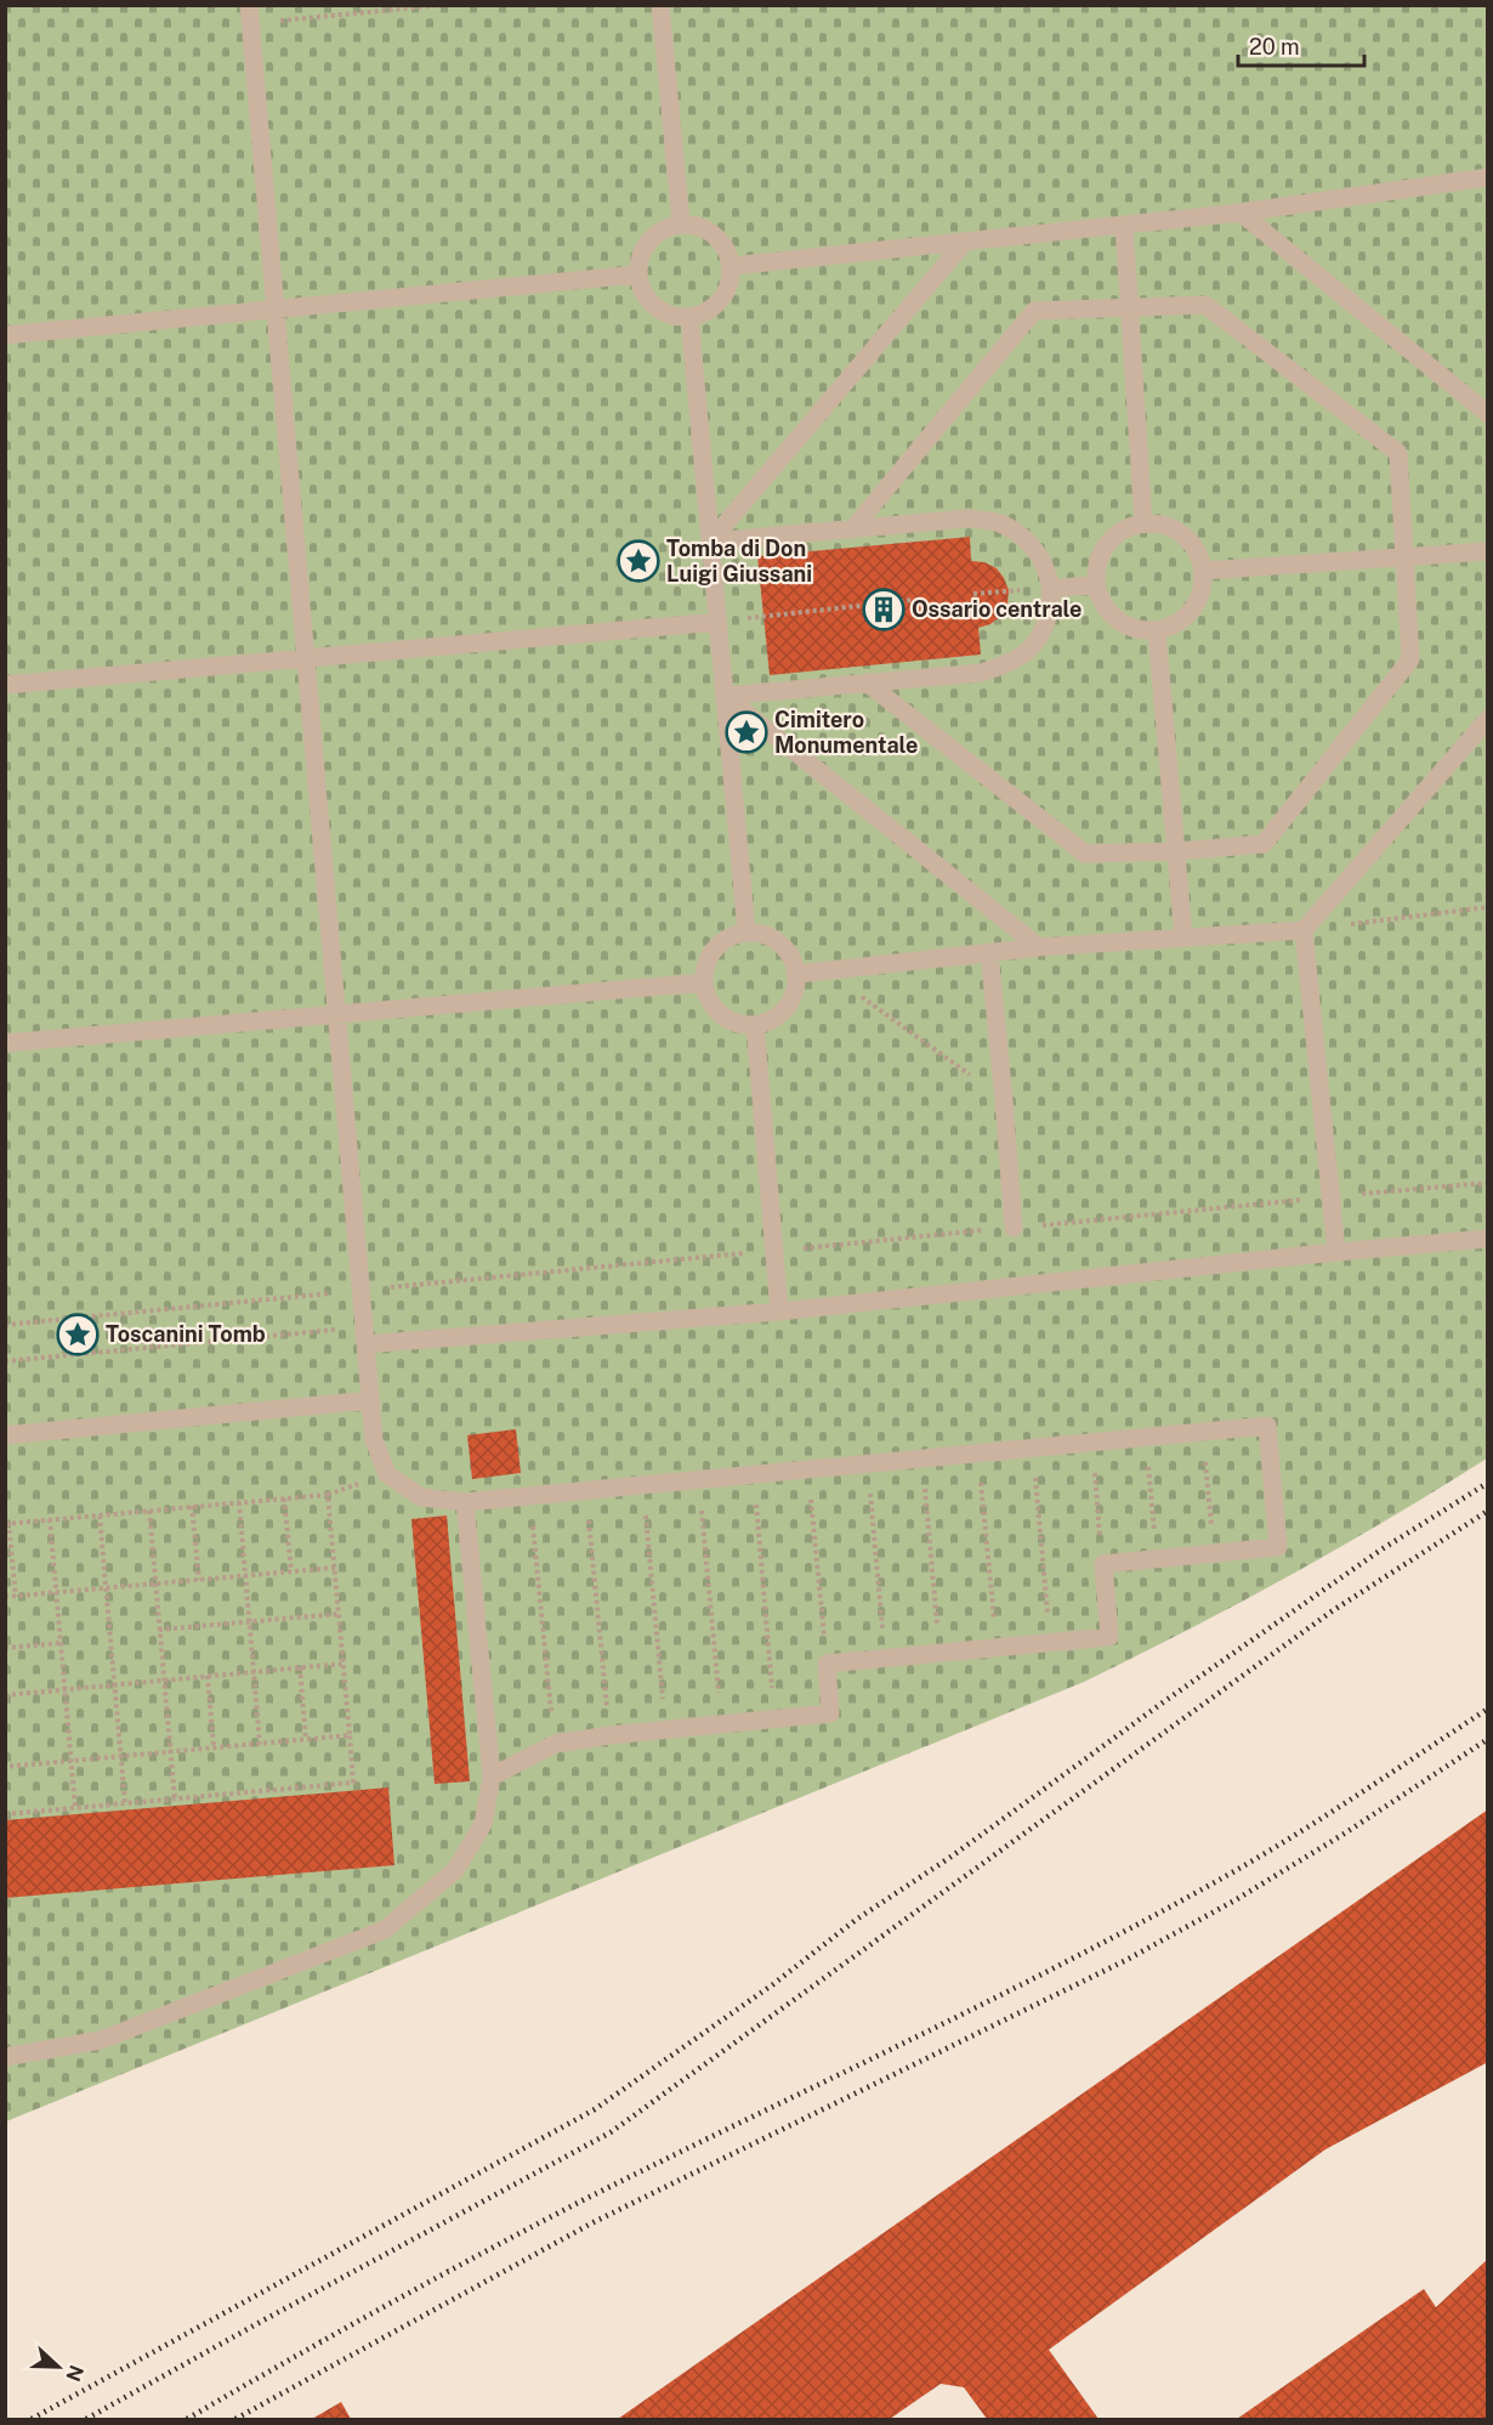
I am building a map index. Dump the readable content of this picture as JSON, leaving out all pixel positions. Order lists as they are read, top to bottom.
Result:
{
  "places": {
    "place": ["Tomba di Don Luigi Giussani", "Cimitero Monumentale", "Toscanini Tomb"],
    "building": ["Ossario centrale"]
  },
  "scale_bar": "20 m",
  "north": "right"
}
